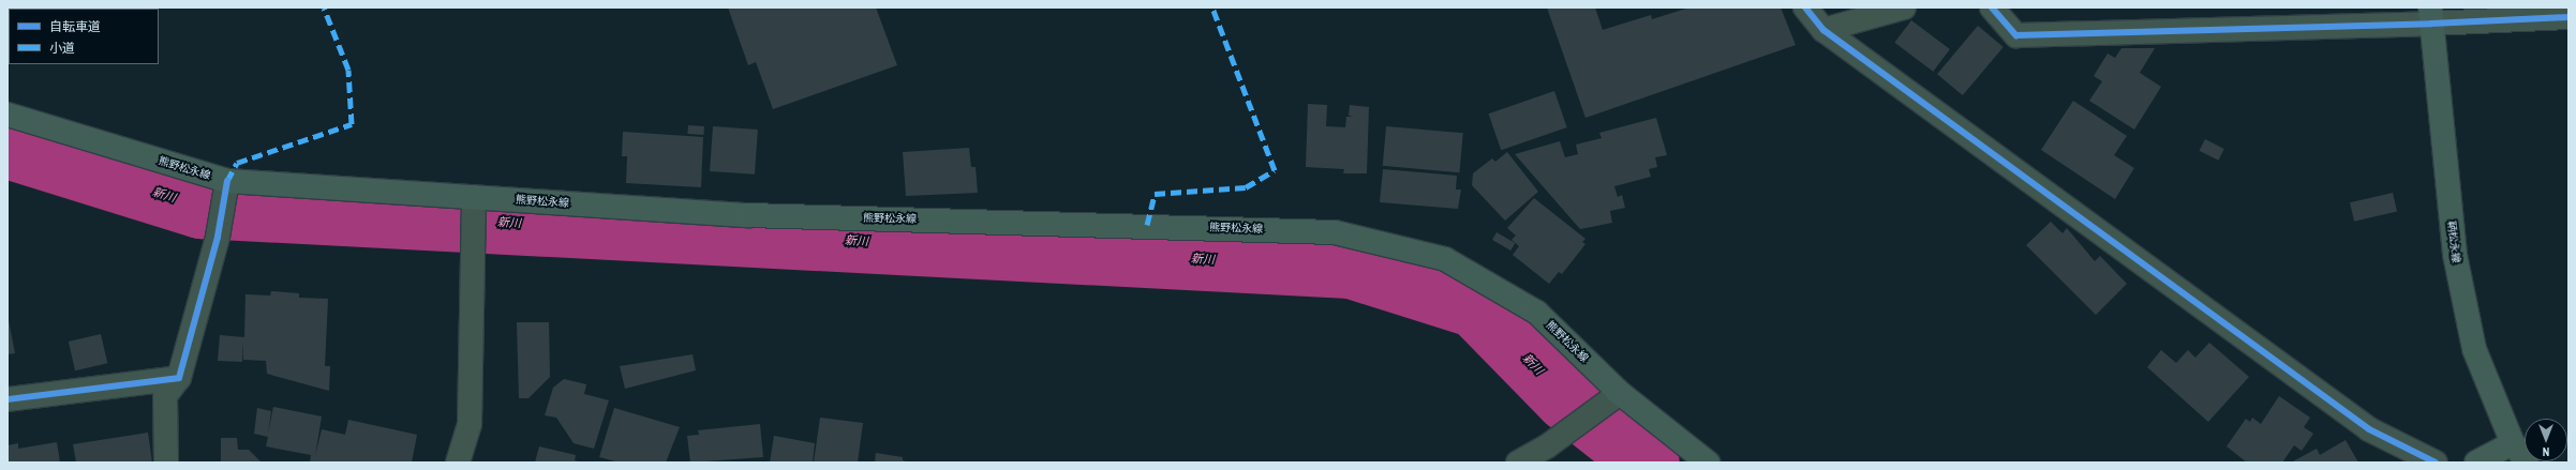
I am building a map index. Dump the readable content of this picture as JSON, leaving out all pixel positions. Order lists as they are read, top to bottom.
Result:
{
  "streets": {
    "main road": ["熊野松永線", "鞆松永線"]
  },
  "water": ["新川"],
  "legend": ["自転車道", "小道"],
  "north": "bottom"
}
